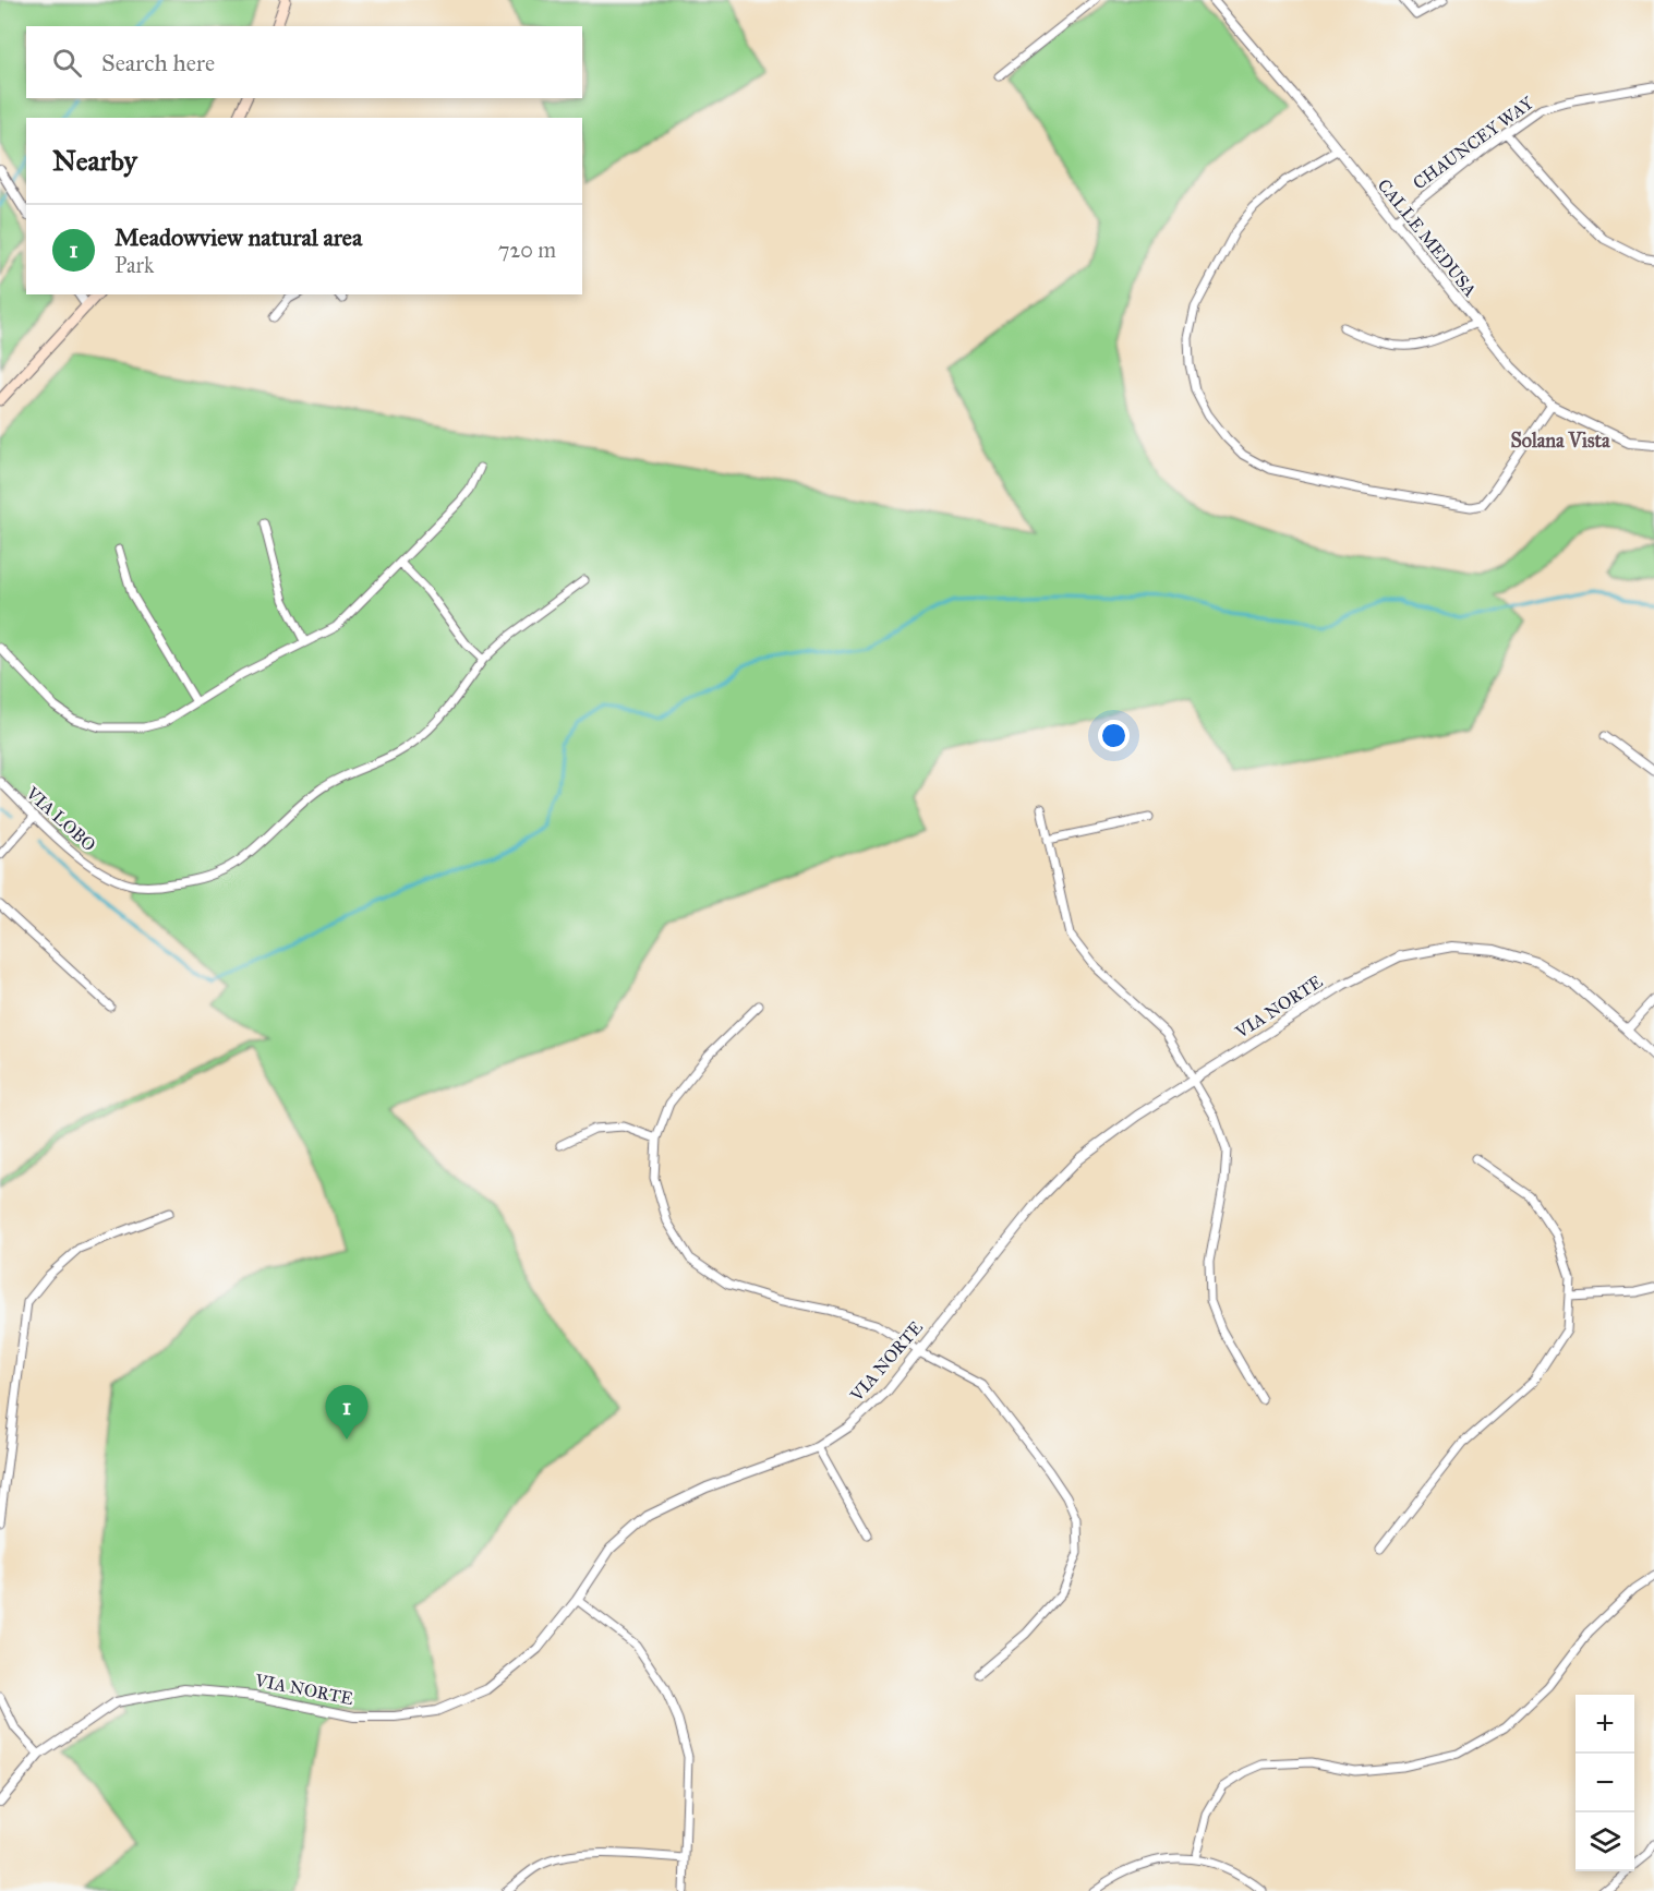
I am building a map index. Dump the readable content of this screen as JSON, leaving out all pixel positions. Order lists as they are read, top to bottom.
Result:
{
  "streets": {
    "street": [
      "CHAUNCEY WAY",
      "CALLE MEDUSA",
      "VIA LOBO",
      "VIA NORTE"
    ]
  },
  "crossings": [
    ["CHAUNCEY WAY", "CALLE MEDUSA"]
  ],
  "districts": ["Solana Vista"],
  "page": {
    "search": "Search here",
    "heading": "Nearby",
    "list": [
      {
        "mark": "1",
        "name": "Meadowview natural area",
        "note": "Park",
        "value": "720 m"
      }
    ],
    "pins": "1",
    "map_buttons": ["+", "−"]
  }
}
